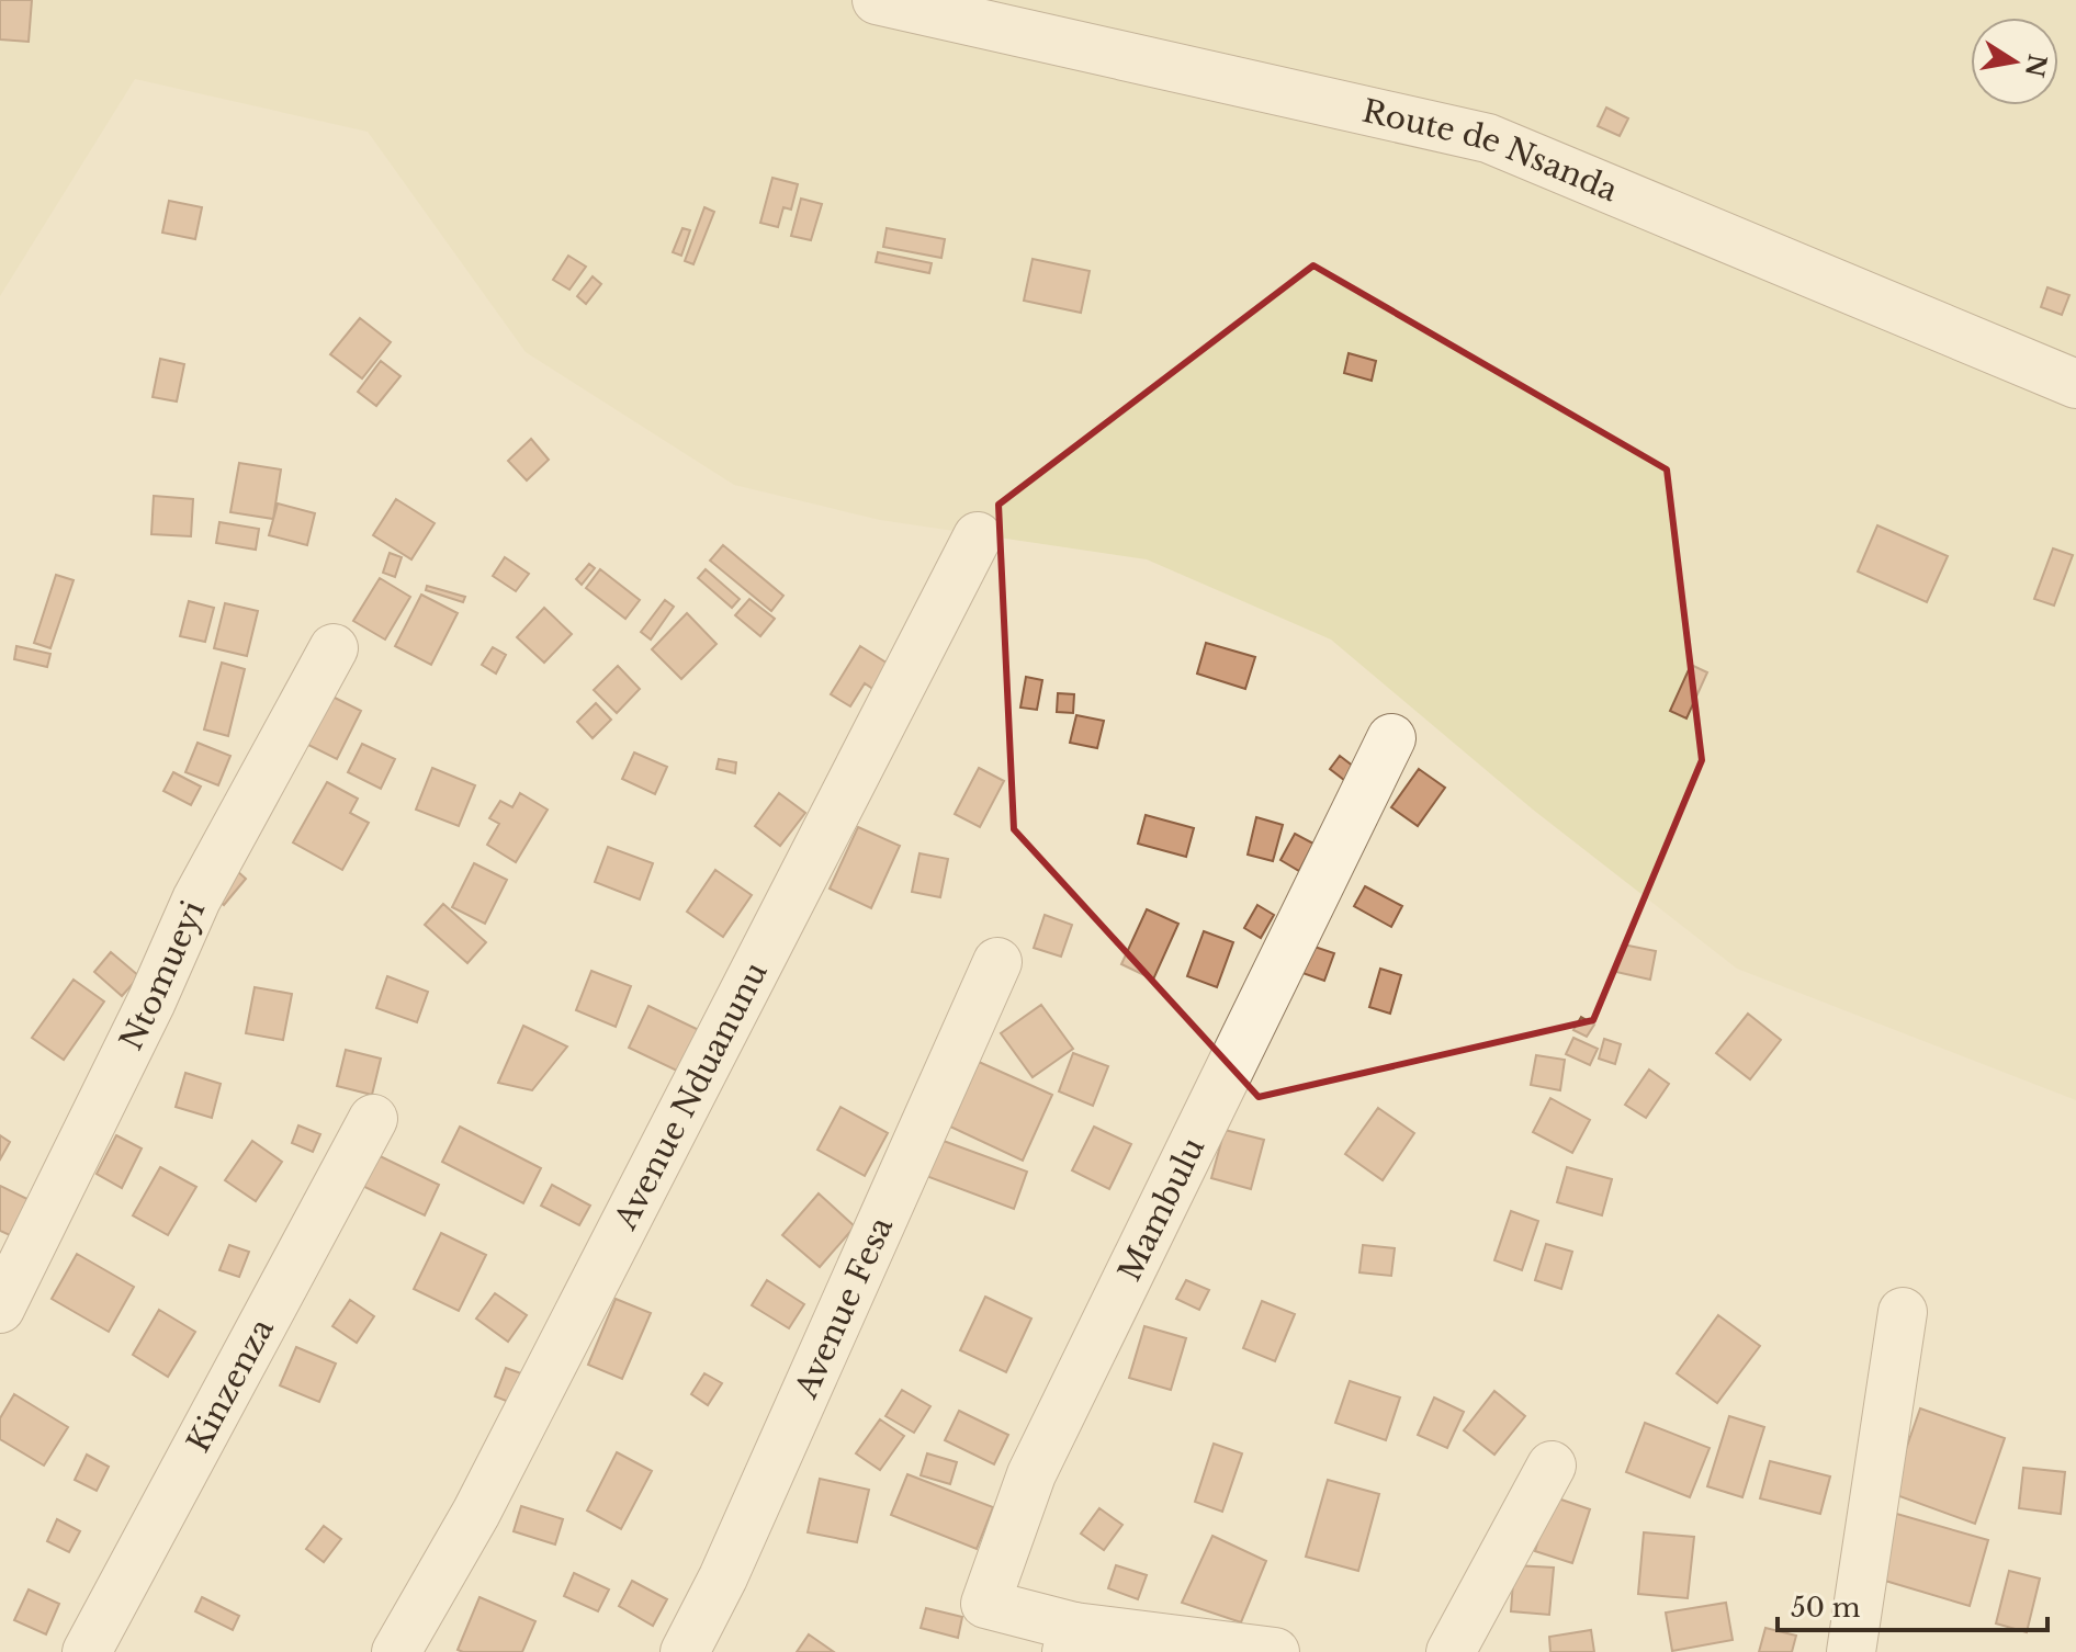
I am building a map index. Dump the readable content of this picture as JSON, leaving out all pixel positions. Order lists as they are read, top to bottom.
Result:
{
  "streets": {
    "street": [
      "Route de Nsanda",
      "Ntomueyi",
      "Avenue Nduanunu",
      "Mambulu",
      "Avenue Fesa",
      "Kinzenza"
    ]
  },
  "scale_bar": "50 m",
  "north": "right"
}
